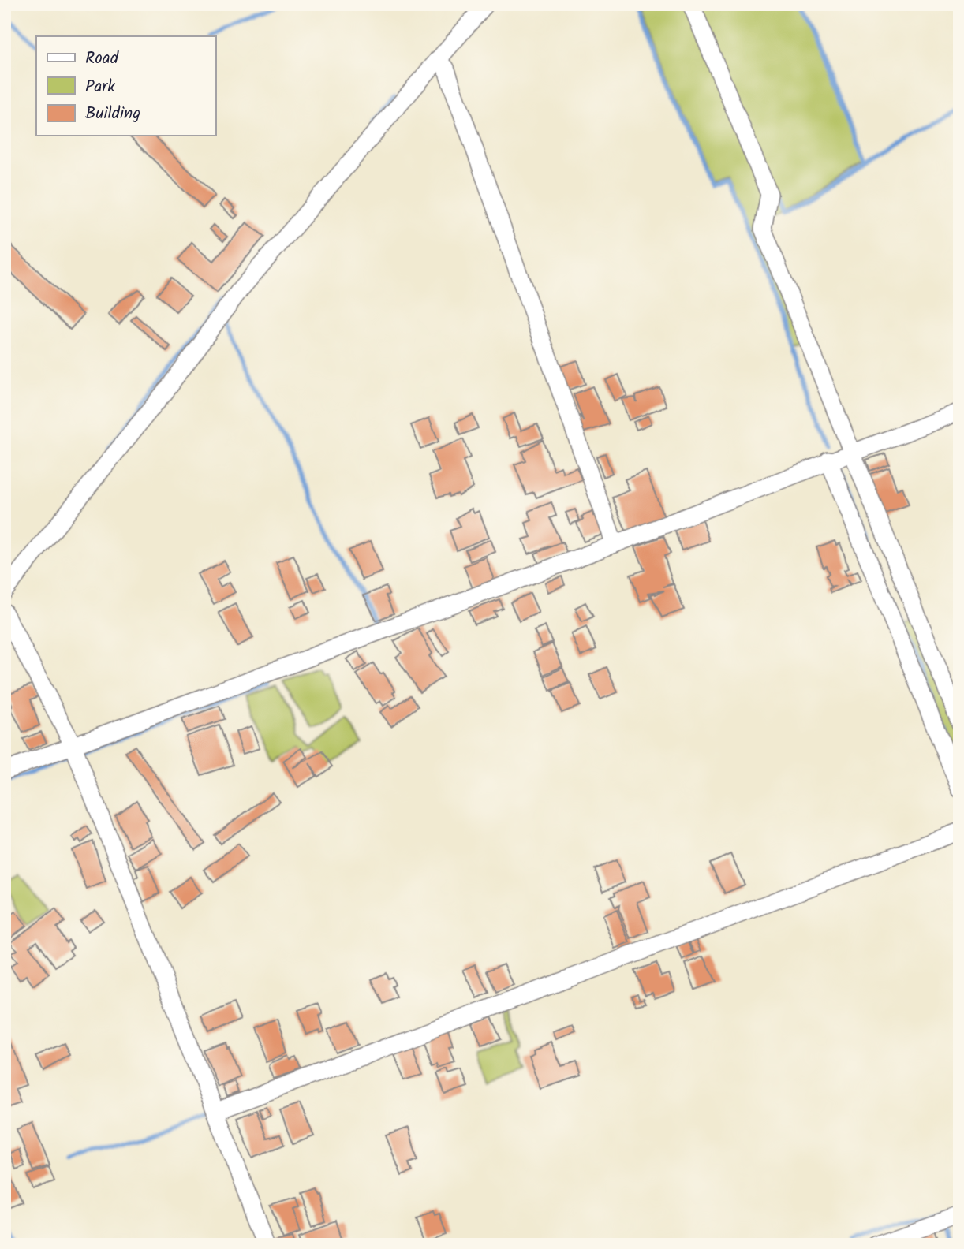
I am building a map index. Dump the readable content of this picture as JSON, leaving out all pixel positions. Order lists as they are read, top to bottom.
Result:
{
  "legend": ["Road", "Park", "Building"]
}
